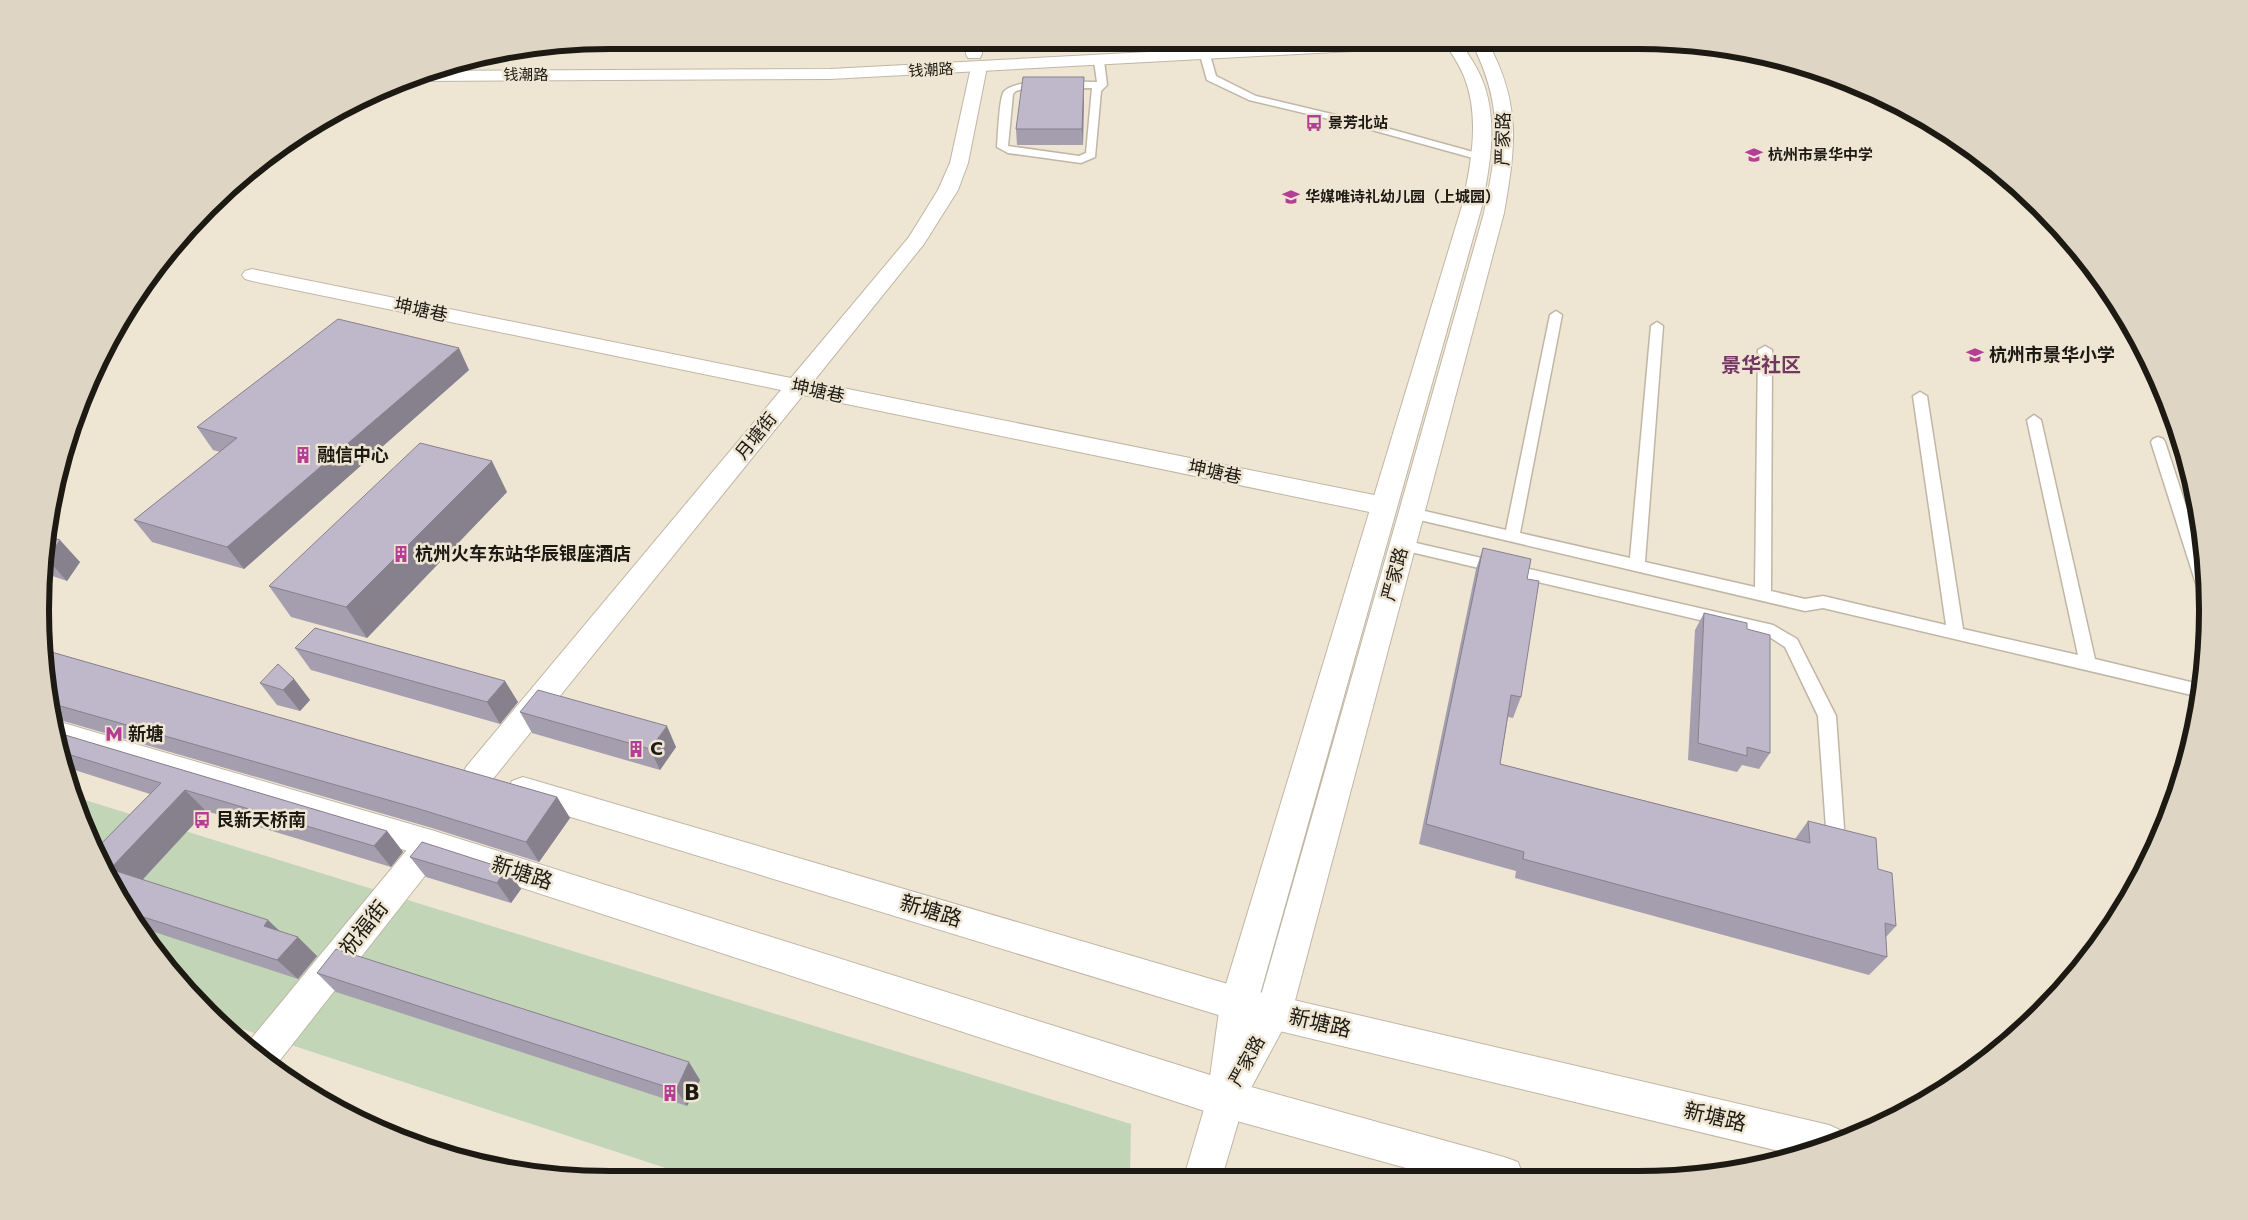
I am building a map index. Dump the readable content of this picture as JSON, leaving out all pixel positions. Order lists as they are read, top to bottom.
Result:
{
  "streets": {
    "street": [
      "钱潮路",
      "严家路",
      "坤塘巷",
      "月塘街",
      "新塘路",
      "祝福街"
    ]
  },
  "crossings": [
    ["钱潮路", "月塘街"],
    ["严家路", "坤塘巷"],
    ["严家路", "新塘路"],
    ["坤塘巷", "月塘街"],
    ["月塘街", "新塘路"],
    ["新塘路", "祝福街"]
  ],
  "districts": ["景华社区"],
  "places": {
    "bus stop": ["景芳北站", "艮新天桥南"],
    "school or university": ["杭州市景华中学", "华媒唯诗礼幼儿园（上城园）", "杭州市景华小学"],
    "building": [
      "融信中心",
      "杭州火车东站华辰银座酒店",
      "C",
      "B"
    ],
    "metro station": ["新塘"]
  }
}
